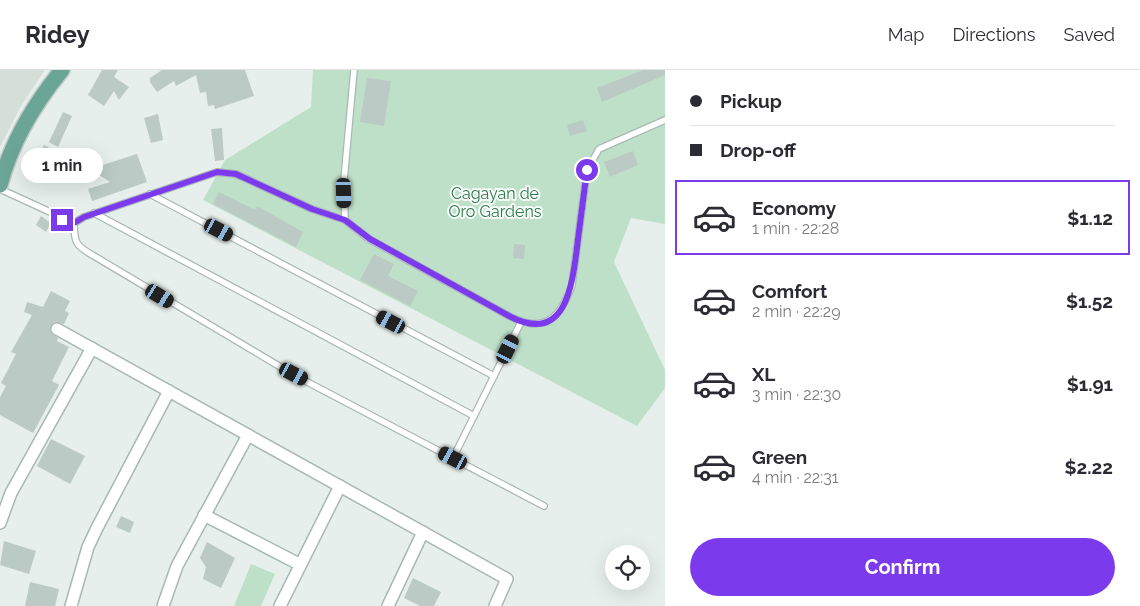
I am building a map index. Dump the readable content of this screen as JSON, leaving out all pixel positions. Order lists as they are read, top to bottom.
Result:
{
  "parks": ["Cagayan de Oro Gardens"],
  "page": {
    "header": "Ridey",
    "nav": ["Map", "Directions", "Saved"],
    "banner": ["Pickup", "Drop-off"],
    "bubble": "1 min",
    "list": [
      {
        "name": "Economy",
        "note": "1 min · 22:28",
        "value": "$1.12"
      },
      {
        "name": "Comfort",
        "note": "2 min · 22:29",
        "value": "$1.52"
      },
      {
        "name": "XL",
        "note": "3 min · 22:30",
        "value": "$1.91"
      },
      {
        "name": "Green",
        "note": "4 min · 22:31",
        "value": "$2.22"
      }
    ],
    "buttons": "Confirm"
  }
}
